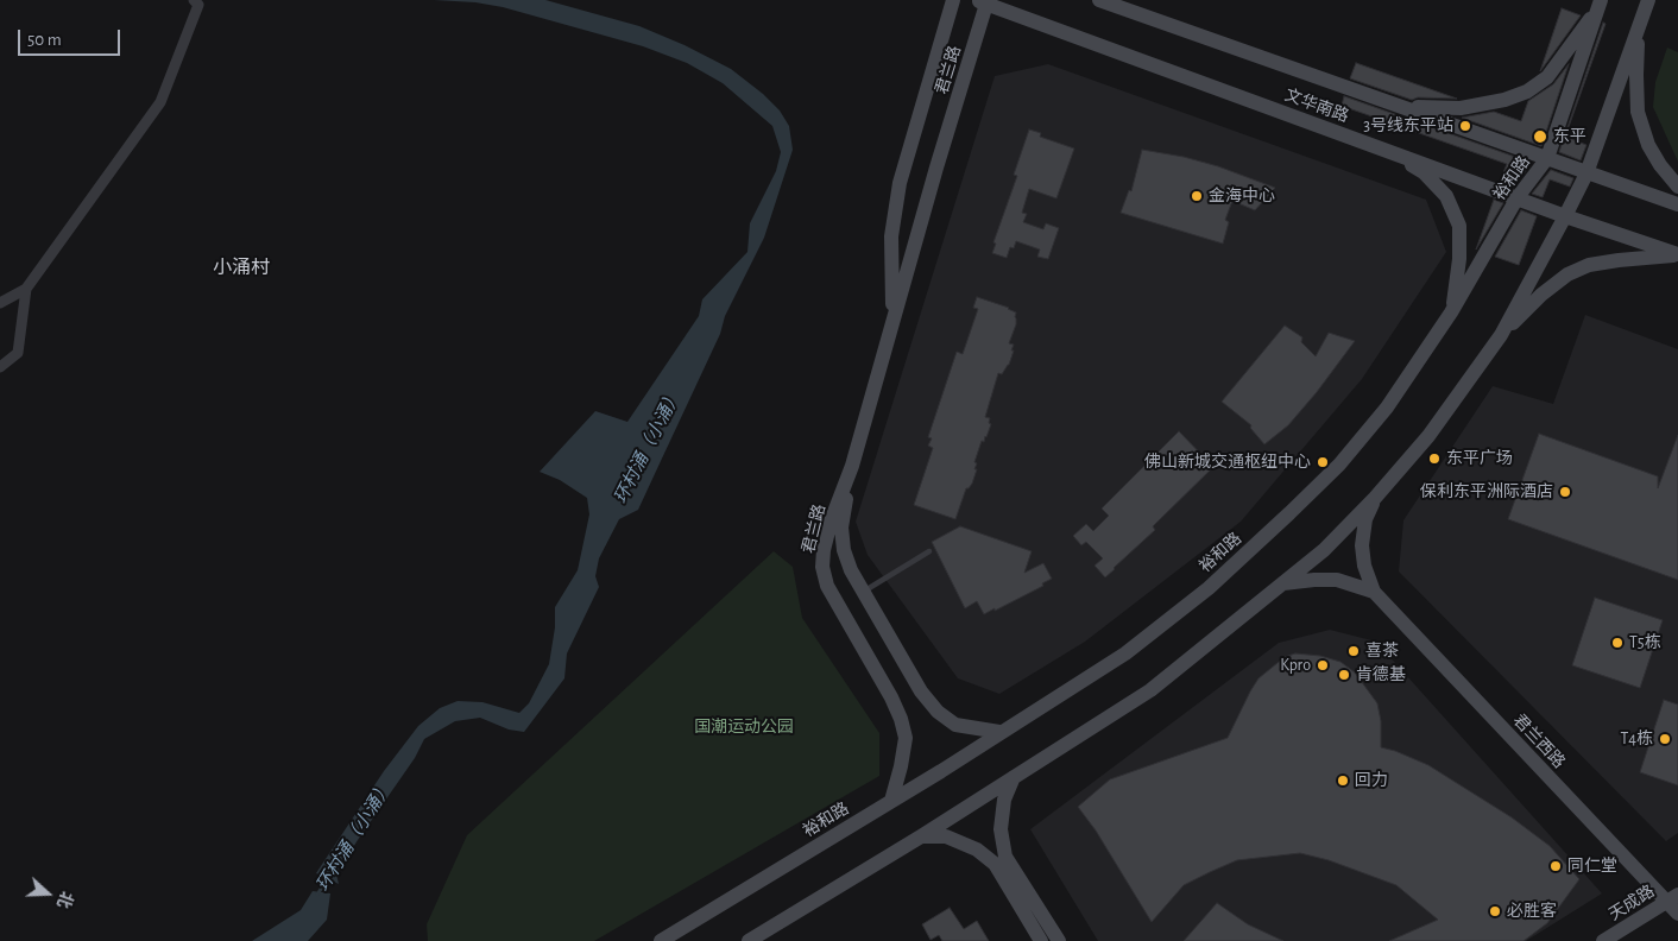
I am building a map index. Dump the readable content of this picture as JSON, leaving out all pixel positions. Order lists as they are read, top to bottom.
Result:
{
  "streets": {
    "main road": [
      "君兰路",
      "文华南路",
      "裕和路",
      "君兰西路",
      "天成路"
    ]
  },
  "crossings": [
    ["君兰路", "文华南路"],
    ["君兰路", "裕和路"],
    ["文华南路", "裕和路"],
    ["君兰西路", "天成路"]
  ],
  "districts": ["小涌村"],
  "water": ["环村涌（小涌）"],
  "parks": ["国潮运动公园"],
  "places": [
    "3号线东平站",
    "东平",
    "金海中心",
    "东平广场",
    "佛山新城交通枢纽中心",
    "保利东平洲际酒店",
    "T5栋",
    "喜茶",
    "Kpro",
    "肯德基",
    "T4栋",
    "回力",
    "同仁堂",
    "必胜客"
  ],
  "scale_bar": "50 m",
  "north": "right"
}
